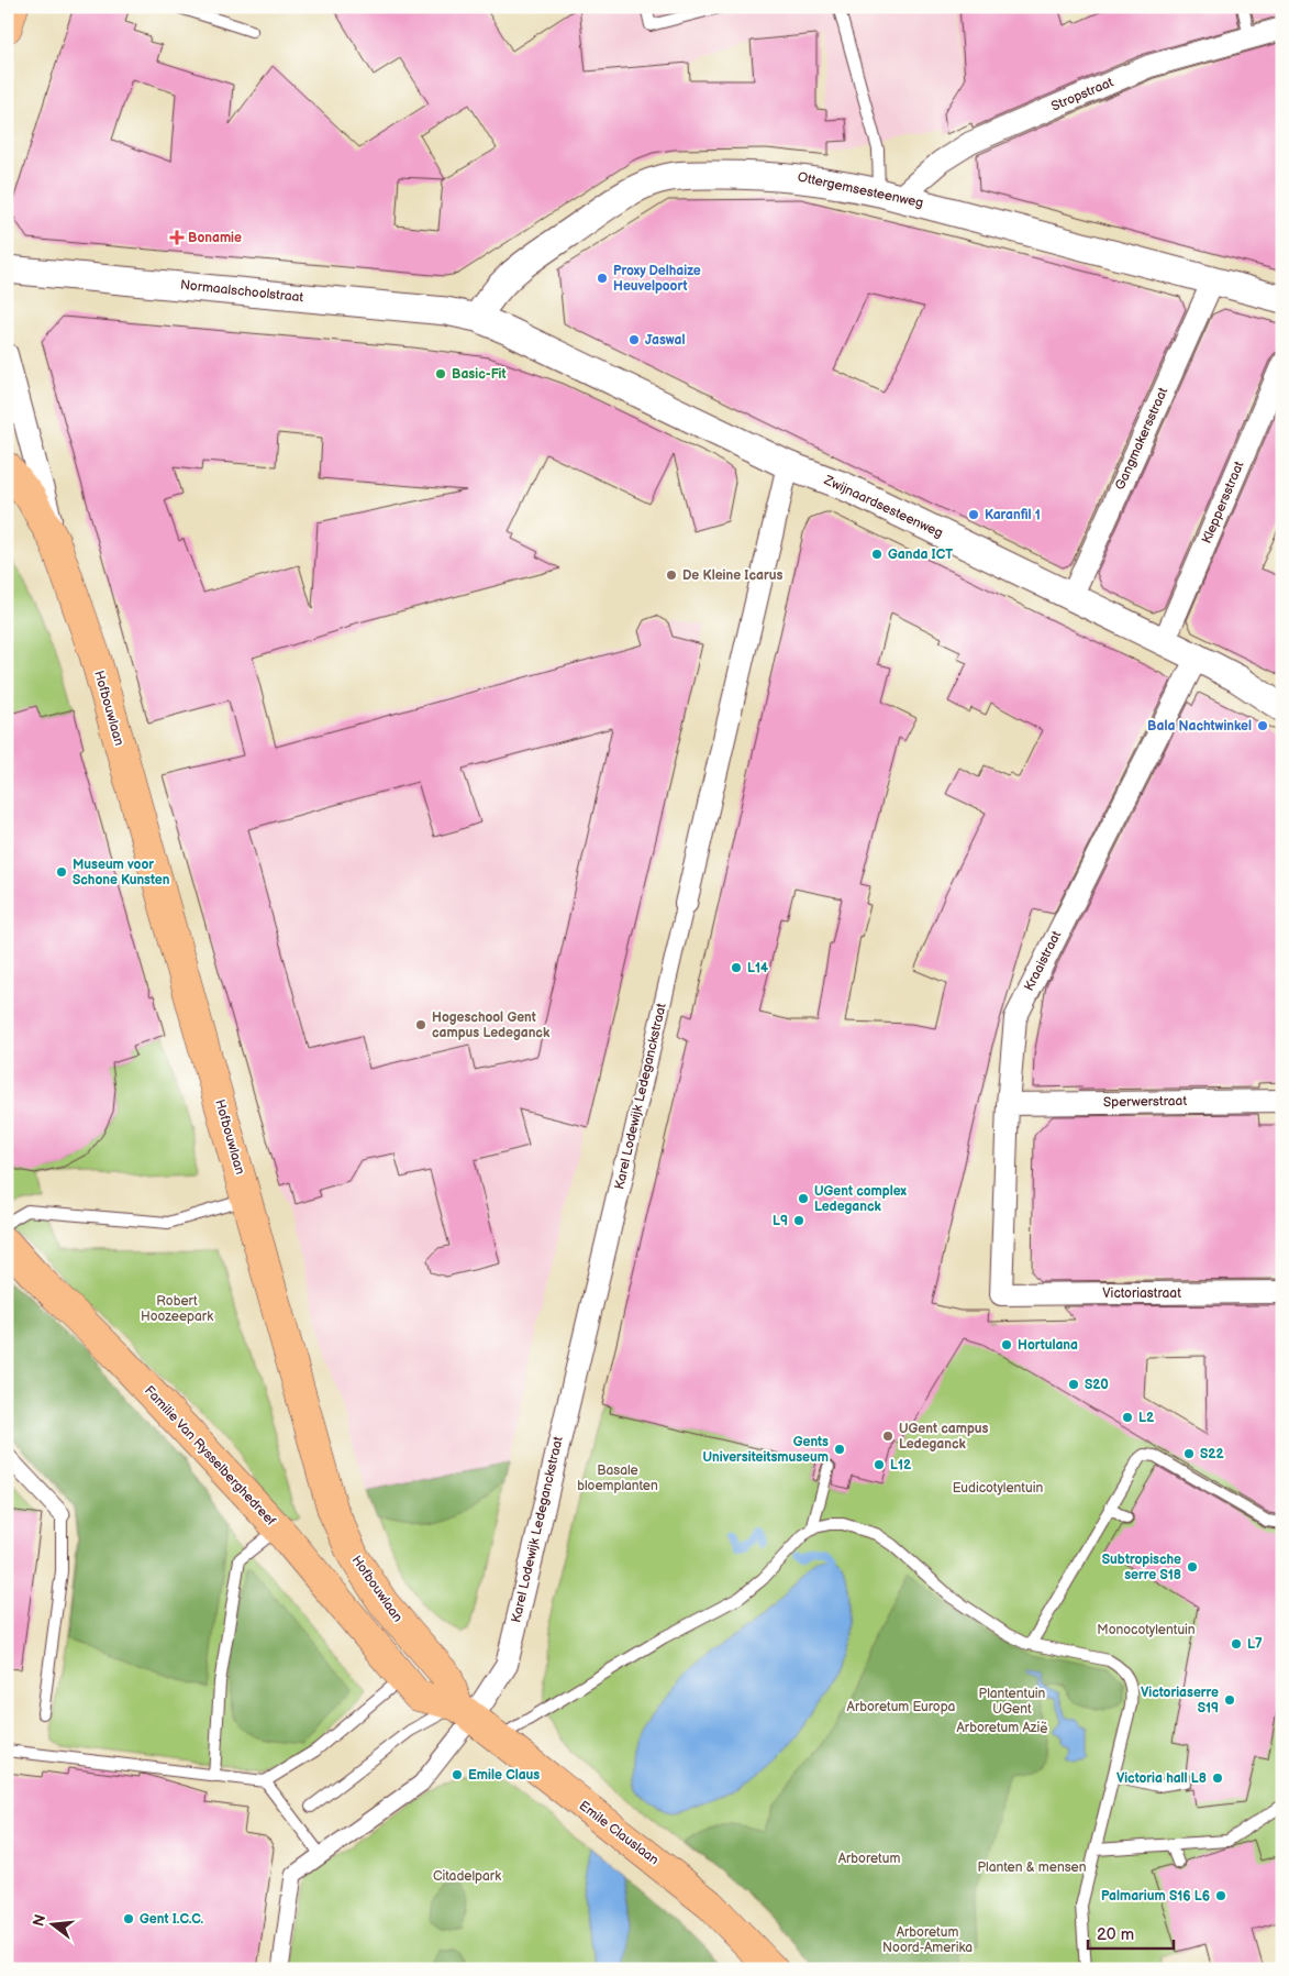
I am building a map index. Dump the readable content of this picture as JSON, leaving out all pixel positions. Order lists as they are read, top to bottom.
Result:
{
  "streets": {
    "main road": ["Hofbouwlaan", "Familie Van Rysselberghedreef", "Emile Clauslaan"],
    "street": [
      "Stropstraat",
      "Ottergemsesteenweg",
      "Normaalschoolstraat",
      "Gangmakersstraat",
      "Kleppersstraat",
      "Zwijnaardsesteenweg",
      "Kraaistraat",
      "Karel Lodewijk Ledeganckstraat",
      "Sperwerstraat",
      "Victoriastraat"
    ]
  },
  "crossings": [
    ["Stropstraat", "Ottergemsesteenweg"],
    ["Ottergemsesteenweg", "Normaalschoolstraat"],
    ["Ottergemsesteenweg", "Gangmakersstraat"],
    ["Ottergemsesteenweg", "Zwijnaardsesteenweg"],
    ["Normaalschoolstraat", "Zwijnaardsesteenweg"],
    ["Gangmakersstraat", "Zwijnaardsesteenweg"],
    ["Kleppersstraat", "Zwijnaardsesteenweg"],
    ["Zwijnaardsesteenweg", "Kraaistraat"],
    ["Zwijnaardsesteenweg", "Karel Lodewijk Ledeganckstraat"],
    ["Hofbouwlaan", "Karel Lodewijk Ledeganckstraat"],
    ["Hofbouwlaan", "Emile Clauslaan"],
    ["Kraaistraat", "Sperwerstraat"],
    ["Kraaistraat", "Victoriastraat"],
    ["Karel Lodewijk Ledeganckstraat", "Emile Clauslaan"]
  ],
  "parks": [
    "Robert Hoozeepark",
    "Basale bloemplanten",
    "Eudicotylentuin",
    "Monocotylentuin",
    "Plantentuin UGent",
    "Arboretum Europa",
    "Arboretum Azië",
    "Arboretum",
    "Planten & mensen",
    "Citadelpark",
    "Arboretum Noord-Amerika"
  ],
  "places": {
    "health": ["Bonamie"],
    "other": [
      "Proxy Delhaize Heuvelpoort",
      "Jaswal",
      "Basic-Fit",
      "Karanfil 1",
      "Ganda ICT",
      "De Kleine Icarus",
      "Bala Nachtwinkel",
      "Museum voor Schone Kunsten",
      "L14",
      "Hogeschool Gent campus Ledeganck",
      "UGent complex Ledeganck",
      "L9",
      "Hortulana",
      "S20",
      "L2",
      "UGent campus Ledeganck",
      "Gents Universiteitsmuseum",
      "S22",
      "L12",
      "Subtropische serre S18",
      "L7",
      "Victoriaserre S19",
      "Emile Claus",
      "Victoria hall L8",
      "Palmarium S16 L6",
      "Gent I.C.C."
    ]
  },
  "scale_bar": "20 m",
  "north": "left"
}
